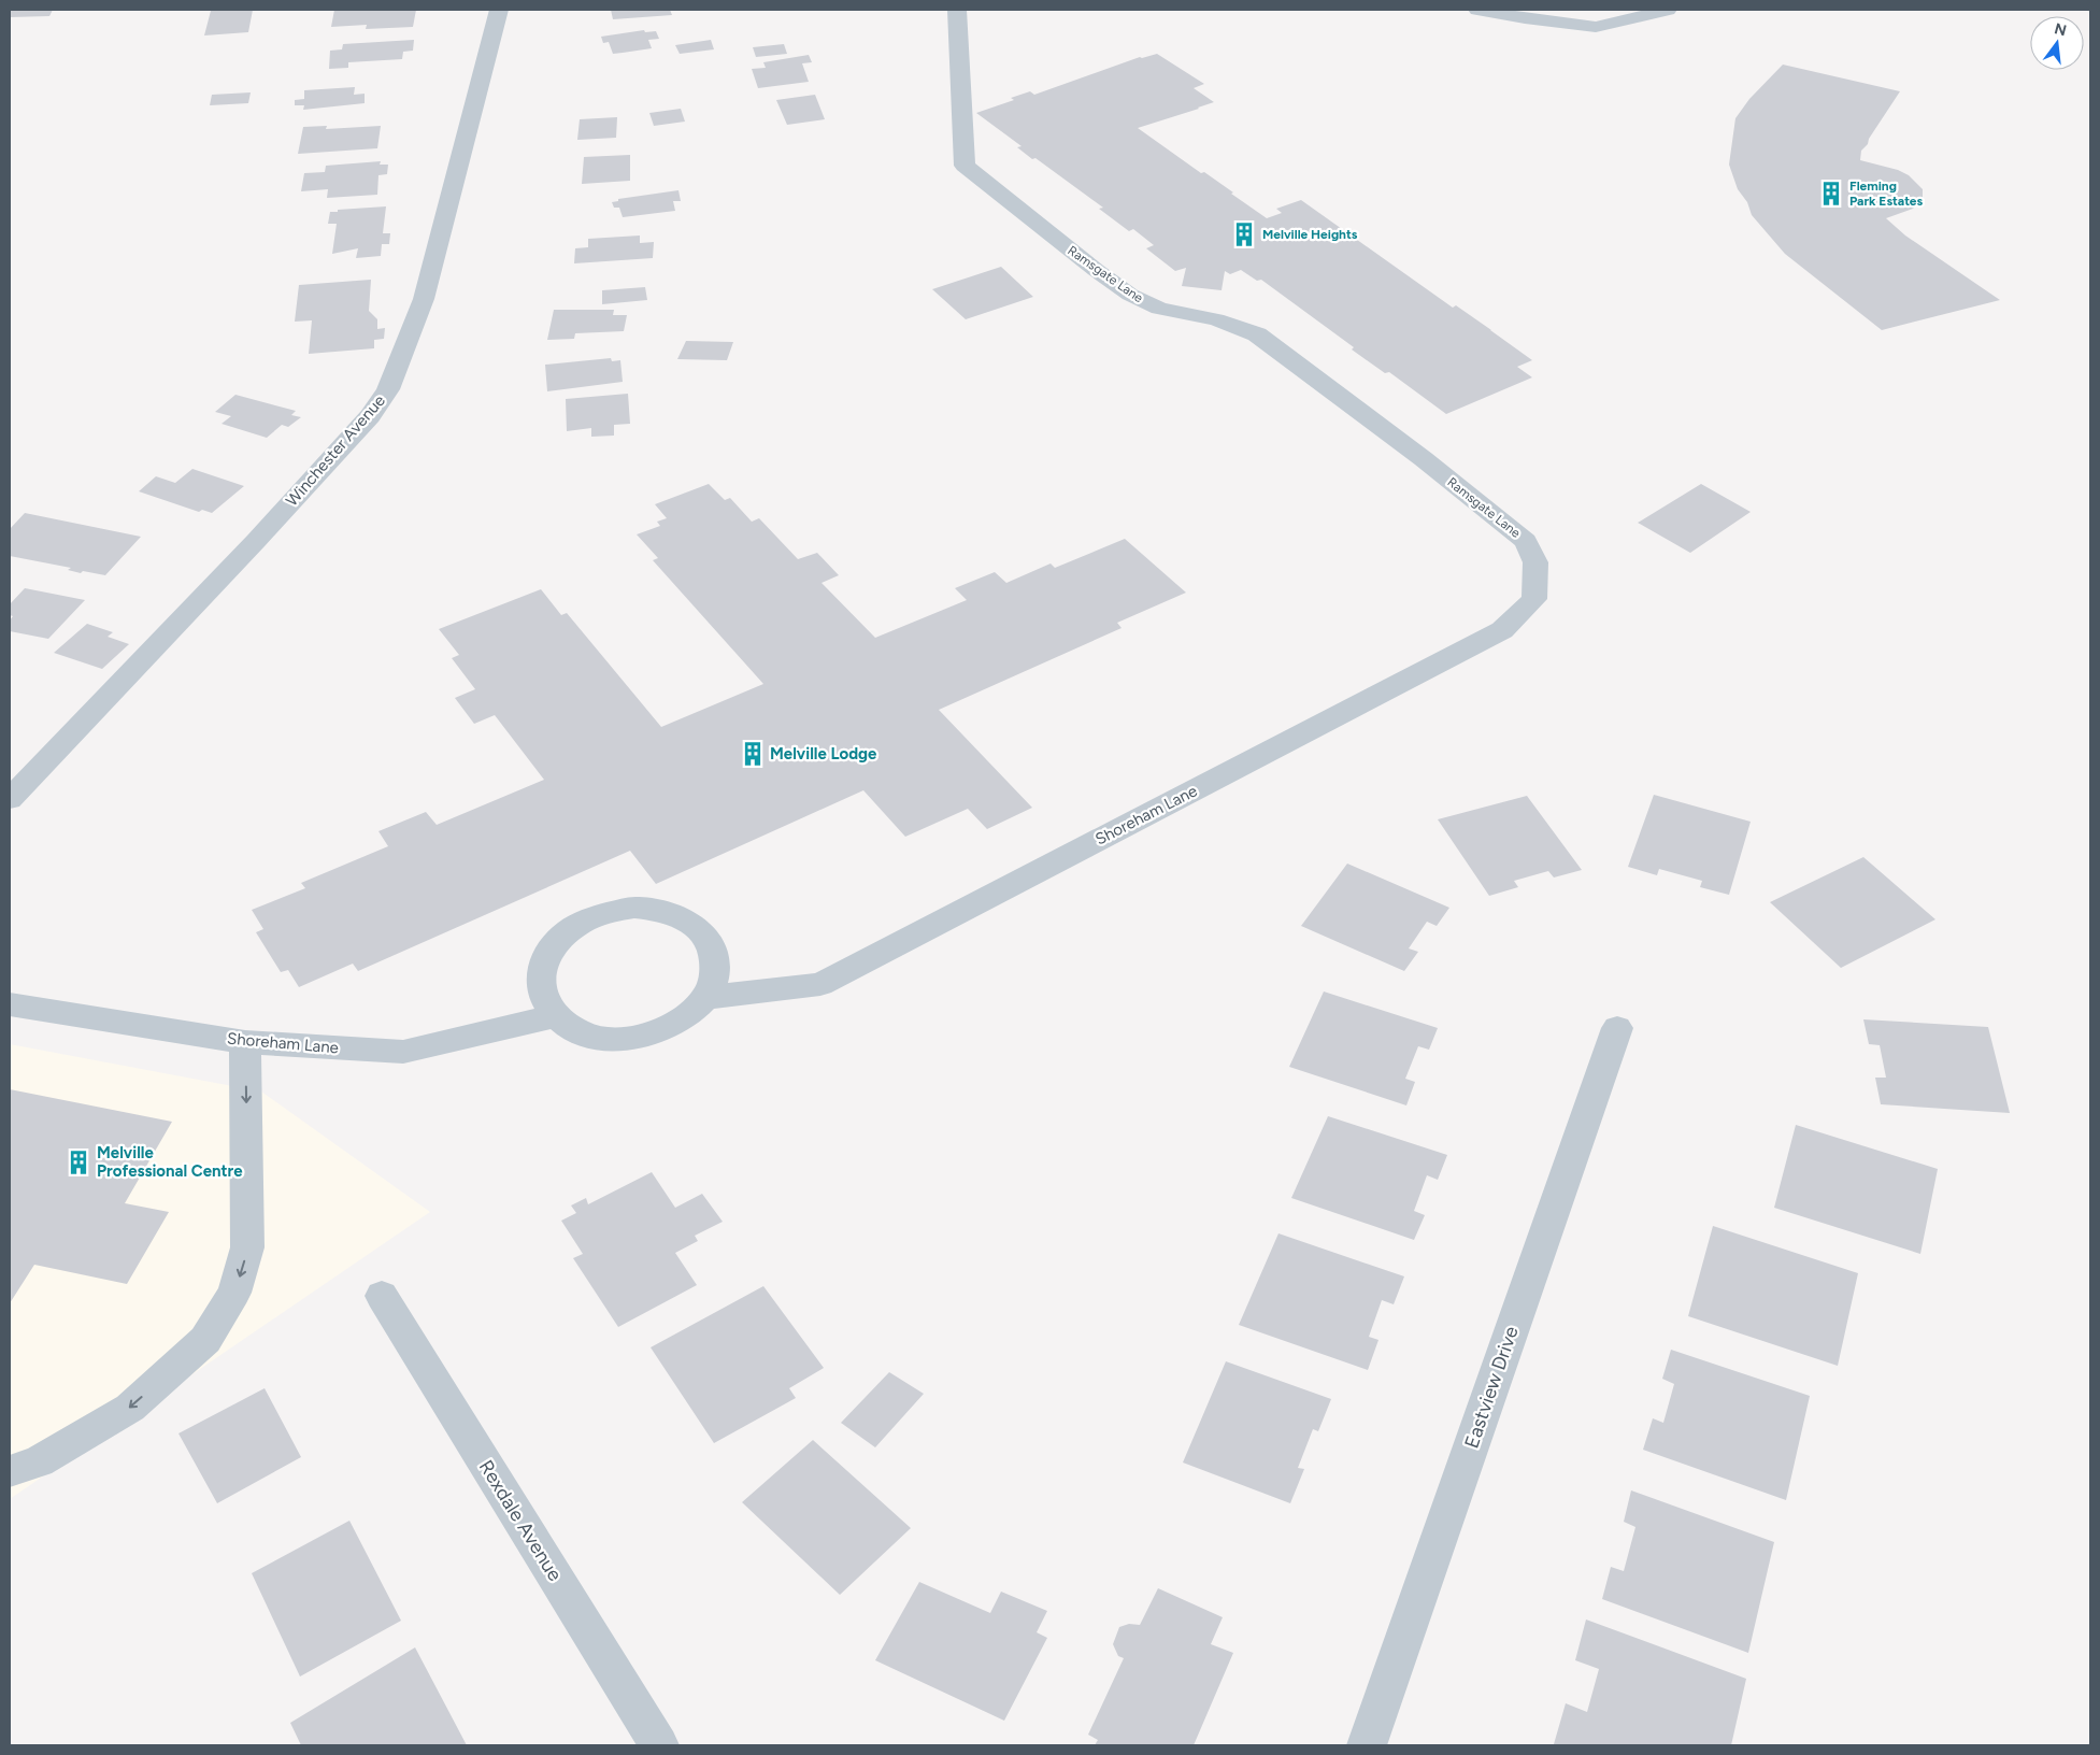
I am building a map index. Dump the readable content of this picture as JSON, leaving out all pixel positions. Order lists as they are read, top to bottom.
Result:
{
  "streets": {
    "street": [
      "Ramsgate Lane",
      "Winchester Avenue",
      "Shoreham Lane",
      "Eastview Drive",
      "Rexdale Avenue"
    ]
  },
  "crossings": [
    ["Ramsgate Lane", "Shoreham Lane"]
  ],
  "places": {
    "building": [
      "Fleming Park Estates",
      "Melville Heights",
      "Melville Lodge",
      "Melville Professional Centre"
    ]
  },
  "north": "top"
}
